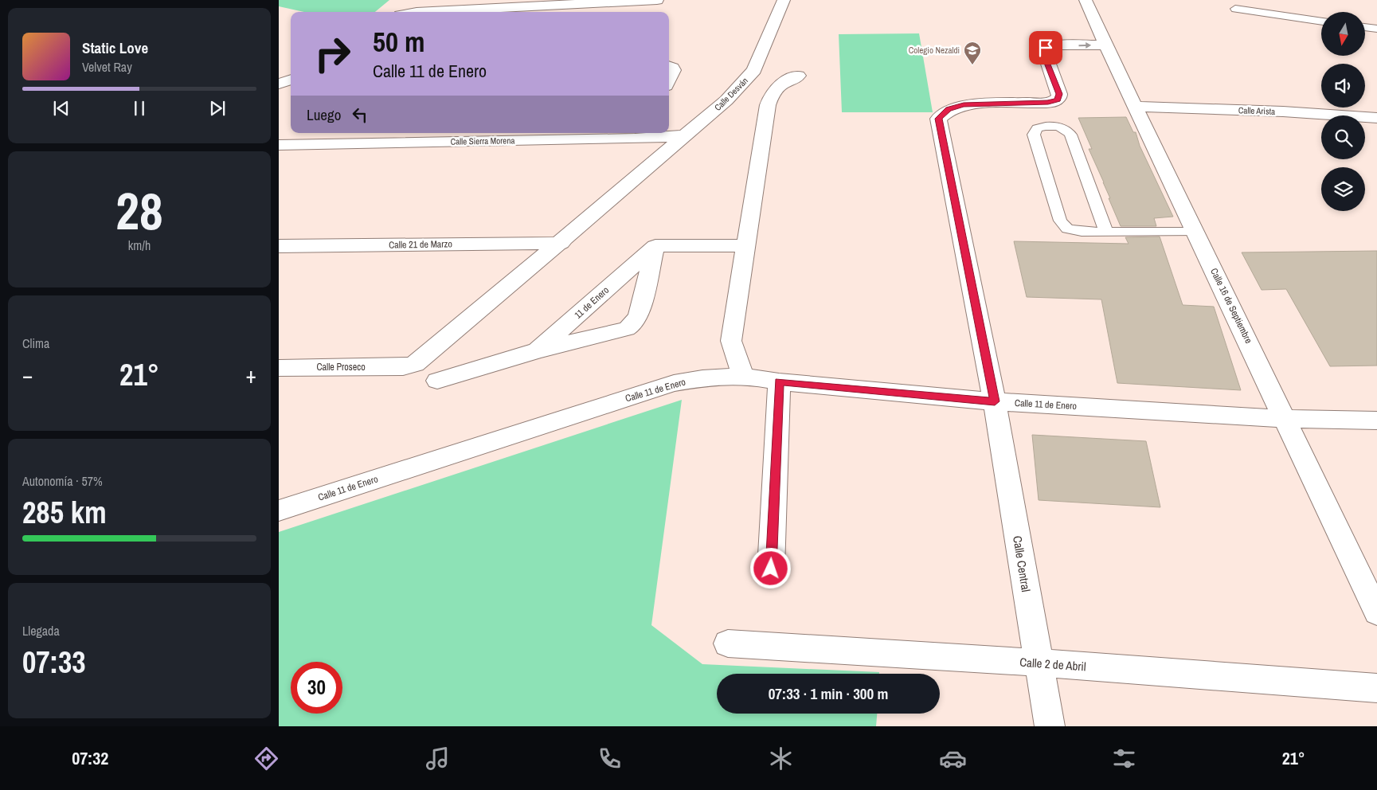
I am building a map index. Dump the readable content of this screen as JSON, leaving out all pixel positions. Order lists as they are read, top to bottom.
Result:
{
  "streets": {
    "street": [
      "Calle Desván",
      "Calle Arista",
      "Calle Sierra Morena",
      "Calle 21 de Marzo",
      "11 de Enero",
      "Calle 16 de Septiembre",
      "Calle Proseco",
      "Calle 11 de Enero",
      "Calle Central",
      "Calle 2 de Abril"
    ]
  },
  "crossings": [
    ["Calle Desván", "Calle Sierra Morena"],
    ["Calle Desván", "Calle 21 de Marzo"],
    ["Calle Desván", "Calle Proseco"],
    ["Calle Arista", "Calle 16 de Septiembre"],
    ["Calle 16 de Septiembre", "Calle 11 de Enero"],
    ["Calle 16 de Septiembre", "Calle Central"],
    ["Calle 11 de Enero", "Calle Central"],
    ["Calle Central", "Calle 2 de Abril"]
  ],
  "places": {
    "school or university": ["Colegio Nezaldi"]
  },
  "north": "bottom",
  "page": {
    "turn": ["50 m", "Calle 11 de Enero"],
    "song": ["Static Love", "Velvet Ray"],
    "then": "Luego",
    "tile": [
      ["28", "km/h"],
      "Clima",
      ["Autonomía · 57%", "285 km"],
      ["Llegada", "07:33"]
    ],
    "heat": ["−", "21°", "+"],
    "limit": "30",
    "trip": "07:33 · 1 min · 300 m",
    "tabs": ["07:32", "21°"]
  }
}
